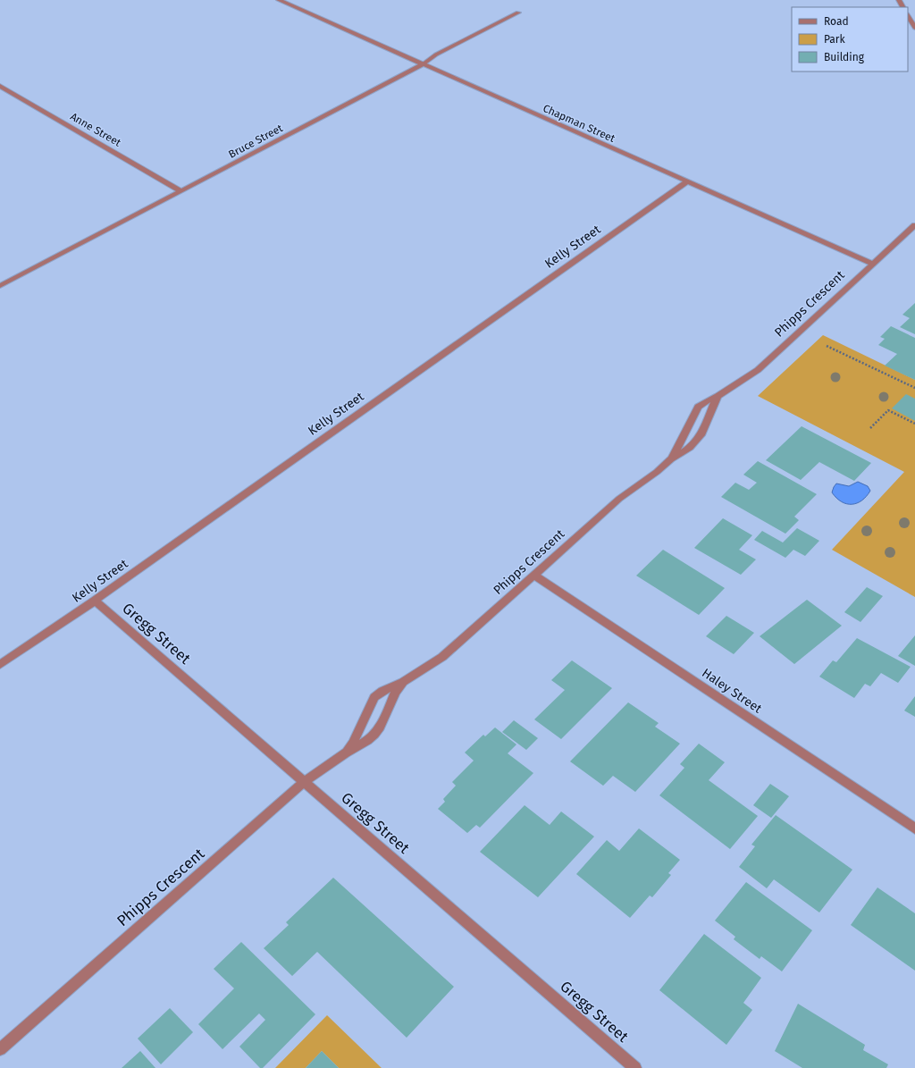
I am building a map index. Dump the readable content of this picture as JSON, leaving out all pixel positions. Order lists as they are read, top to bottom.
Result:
{
  "streets": {
    "street": [
      "Chapman Street",
      "Anne Street",
      "Bruce Street",
      "Kelly Street",
      "Phipps Crescent",
      "Gregg Street",
      "Haley Street"
    ]
  },
  "crossings": [
    ["Chapman Street", "Bruce Street"],
    ["Chapman Street", "Kelly Street"],
    ["Chapman Street", "Phipps Crescent"],
    ["Anne Street", "Bruce Street"],
    ["Kelly Street", "Gregg Street"],
    ["Phipps Crescent", "Gregg Street"],
    ["Phipps Crescent", "Haley Street"]
  ],
  "legend": ["Road", "Park", "Building"]
}
